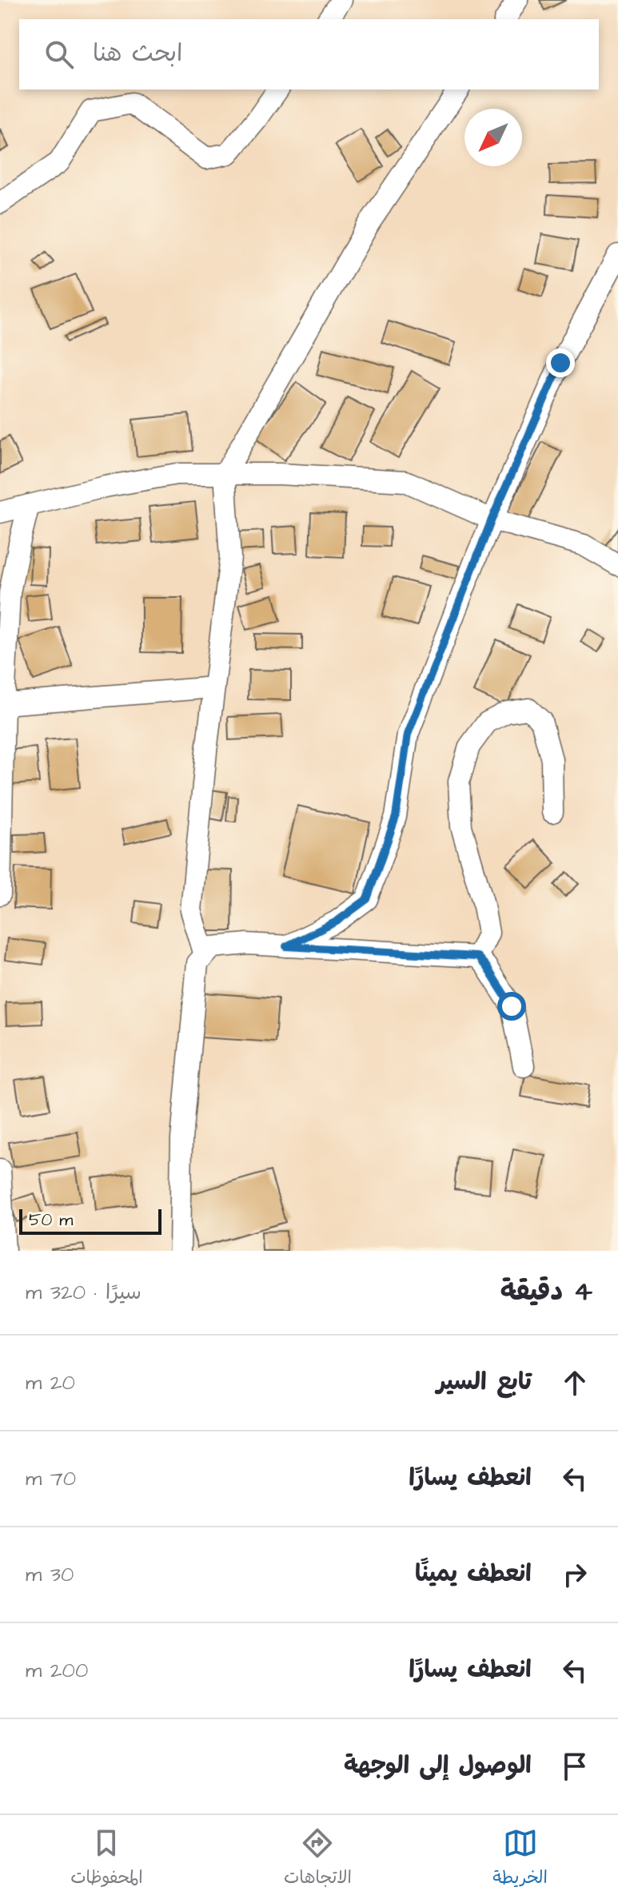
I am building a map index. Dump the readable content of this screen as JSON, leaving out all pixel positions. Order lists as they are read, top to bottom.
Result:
{
  "scale_bar": "50 m",
  "north": "bottom left",
  "page": {
    "search": "ابحث هنا",
    "scale": "50 m",
    "heading": ["4 دقيقة", "سيرًا · 320 m"],
    "list": [
      ["تابع السير", "20 m"],
      ["انعطف يسارًا", "70 m"],
      ["انعطف يمينًا", "30 m"],
      ["انعطف يسارًا", "200 m"],
      "الوصول إلى الوجهة"
    ],
    "nav": ["الخريطة", "الاتجاهات", "المحفوظات"]
  }
}
